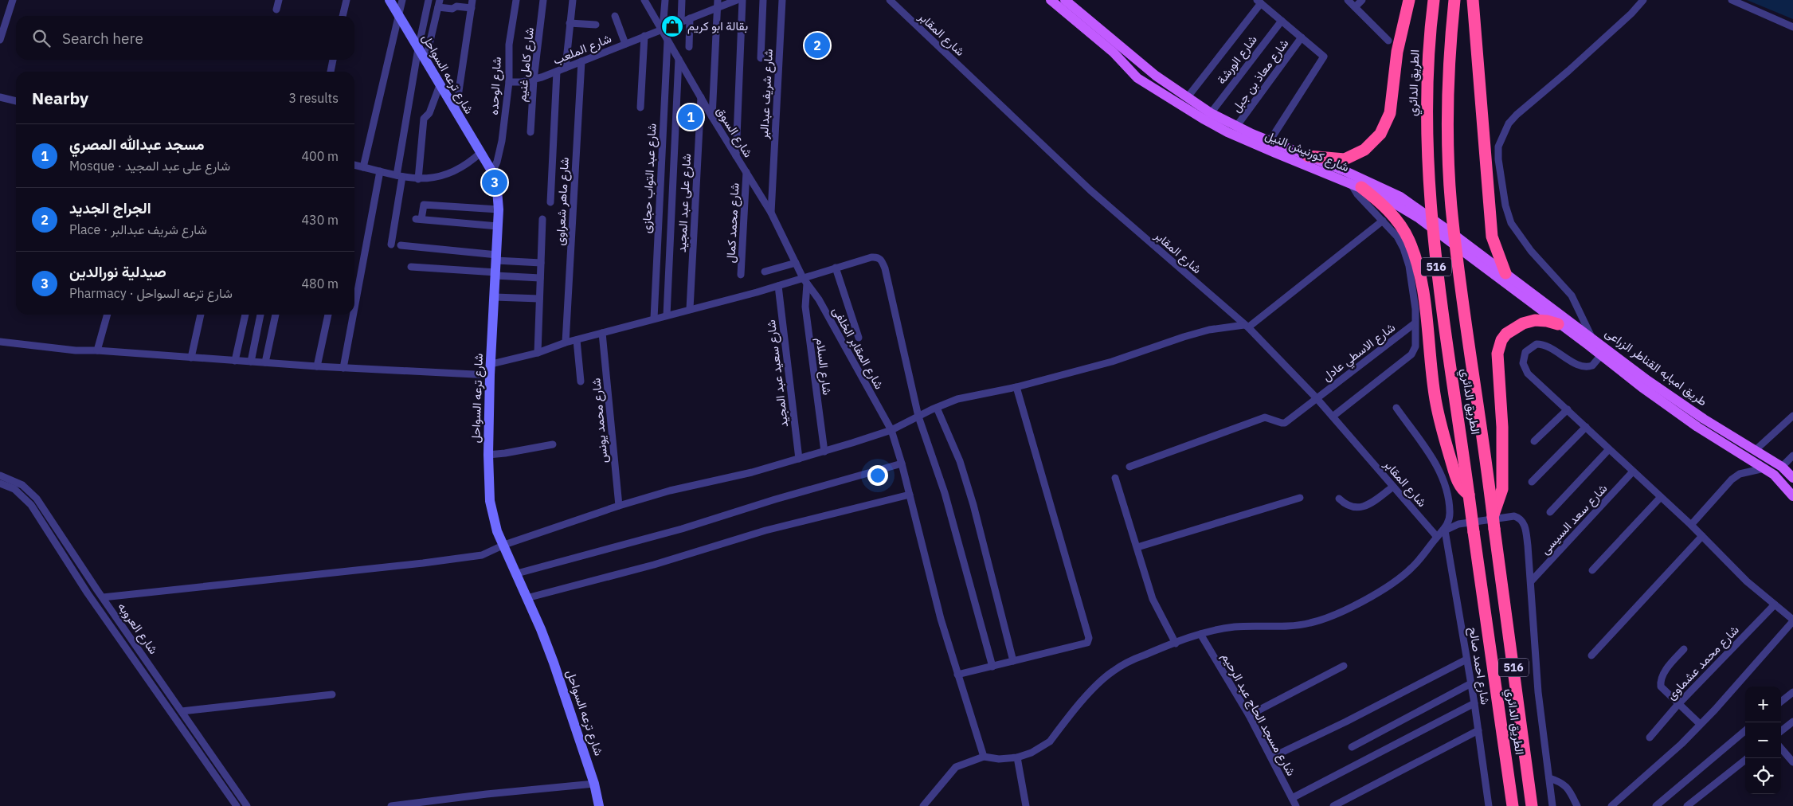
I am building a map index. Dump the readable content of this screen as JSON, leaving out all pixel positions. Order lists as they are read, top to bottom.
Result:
{
  "streets": {
    "highway": ["الطريق الدائري", "516"],
    "main road": ["شارع ترعه السواحل", "شارع كورنيش النيل", "طريق امبابه القناطر الزراعى"],
    "street": [
      "شارع المقابر",
      "شارع الملعب",
      "شارع الورشة",
      "شارع كامل غنيم",
      "شارع معاذ بن جبل",
      "شارع الوحده",
      "شارع شريف عبدالبر",
      "شارع السوق",
      "شارع عبد التواب حجازى",
      "شارع ماهر شعراوى",
      "شارع على عبد المجيد",
      "شارع محمد كمال",
      "شارع المقابر الخلفى",
      "شارع الاسطي عادل",
      "شارع السلام",
      "شارع سعيد عبد المجيد",
      "شارع محمد يونس",
      "شارع سعد السيسى",
      "شارع العروبه",
      "شارع محمد عشماوى",
      "شارع احمد صالح",
      "شارع مسجد الحاج عبد الرحيم"
    ]
  },
  "crossings": [
    ["شارع المقابر", "شارع الاسطي عادل"],
    ["شارع الملعب", "شارع كامل غنيم"],
    ["شارع الملعب", "شارع الوحده"],
    ["شارع الملعب", "شارع السوق"],
    ["شارع الملعب", "شارع ماهر شعراوى"],
    ["شارع الورشة", "شارع كورنيش النيل"],
    ["شارع ترعه السواحل", "شارع الوحده"],
    ["شارع معاذ بن جبل", "شارع كورنيش النيل"],
    ["شارع شريف عبدالبر", "شارع السوق"],
    ["شارع السوق", "شارع عبد التواب حجازى"],
    ["شارع السوق", "شارع على عبد المجيد"],
    ["شارع السوق", "شارع محمد كمال"],
    ["شارع السوق", "شارع المقابر الخلفى"],
    ["شارع السوق", "شارع السلام"],
    ["شارع كورنيش النيل", "طريق امبابه القناطر الزراعى"],
    ["شارع المقابر الخلفى", "شارع السلام"]
  ],
  "places": {
    "shop": ["بقالة ابو كريم"]
  },
  "page": {
    "search": "Search here",
    "pins": ["2", "1", "3"],
    "heading": ["Nearby", "3 results"],
    "list": [
      {
        "mark": "1",
        "name": "مسجد عبدالله المصري",
        "note": "Mosque · شارع على عبد المجيد",
        "value": "400 m"
      },
      {
        "mark": "2",
        "name": "الجراج الجديد",
        "note": "Place · شارع شريف عبدالبر",
        "value": "430 m"
      },
      {
        "mark": "3",
        "name": "صيدلية نورالدين",
        "note": "Pharmacy · شارع ترعه السواحل",
        "value": "480 m"
      }
    ],
    "map_buttons": ["+", "−"]
  }
}
